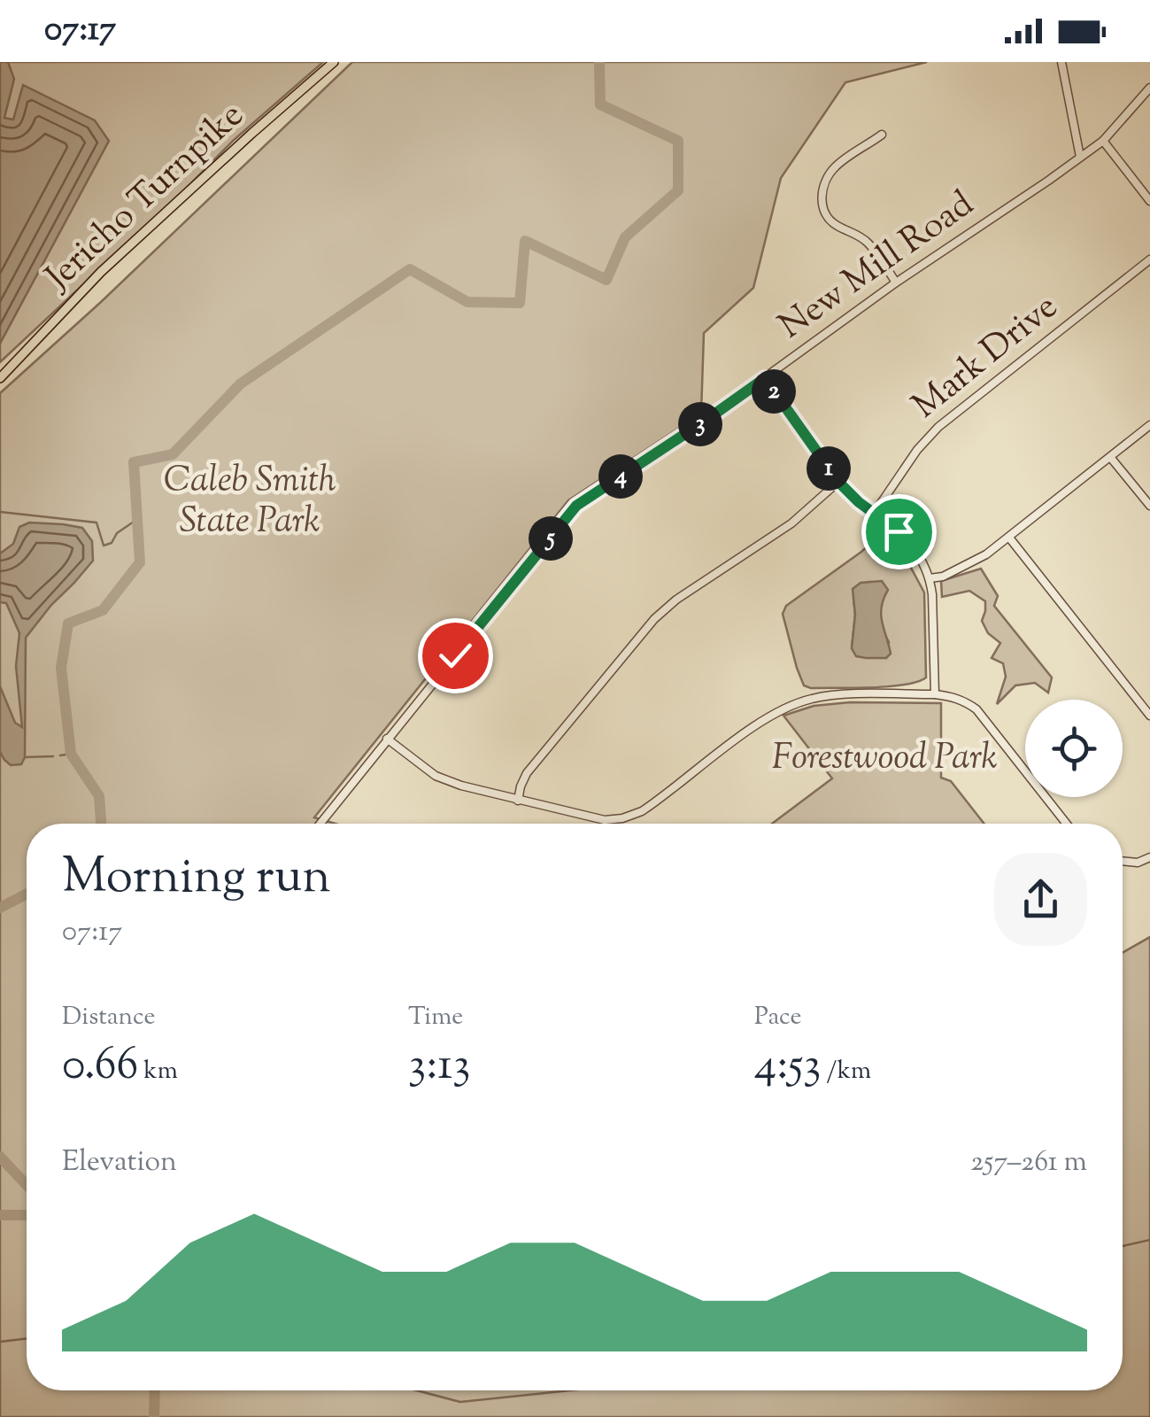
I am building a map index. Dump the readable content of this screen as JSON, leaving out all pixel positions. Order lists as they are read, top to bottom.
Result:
{
  "streets": {
    "main road": ["Jericho Turnpike"],
    "street": ["New Mill Road", "Mark Drive"]
  },
  "parks": ["Caleb Smith State Park", "Forestwood Park"],
  "page": {
    "status": "07:17",
    "pins": [
      "2",
      "3",
      "1",
      "4",
      "5"
    ],
    "heading": ["Morning run", "07:17"],
    "stats": [
      ["Distance", "0.66 km"],
      ["Time", "3:13"],
      ["Pace", "4:53 /km"]
    ],
    "chart": ["Elevation", "257–261 m"]
  }
}
